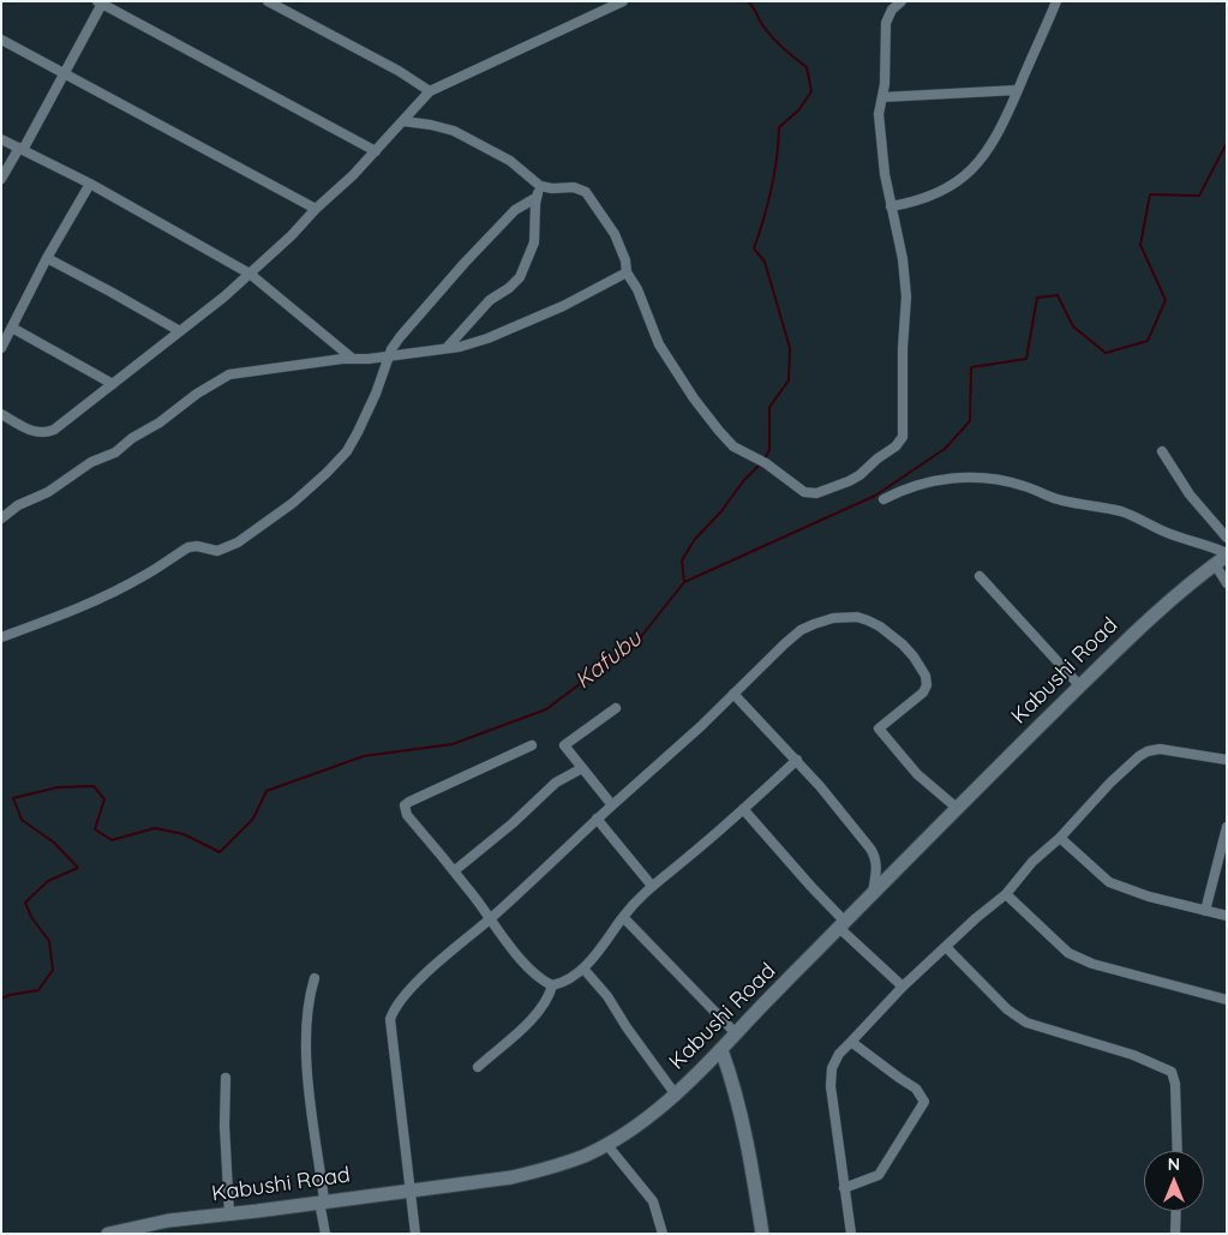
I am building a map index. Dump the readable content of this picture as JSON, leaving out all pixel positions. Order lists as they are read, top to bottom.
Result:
{
  "streets": {
    "main road": ["Kabushi Road"]
  },
  "water": ["Kafubu"],
  "north": "top"
}
